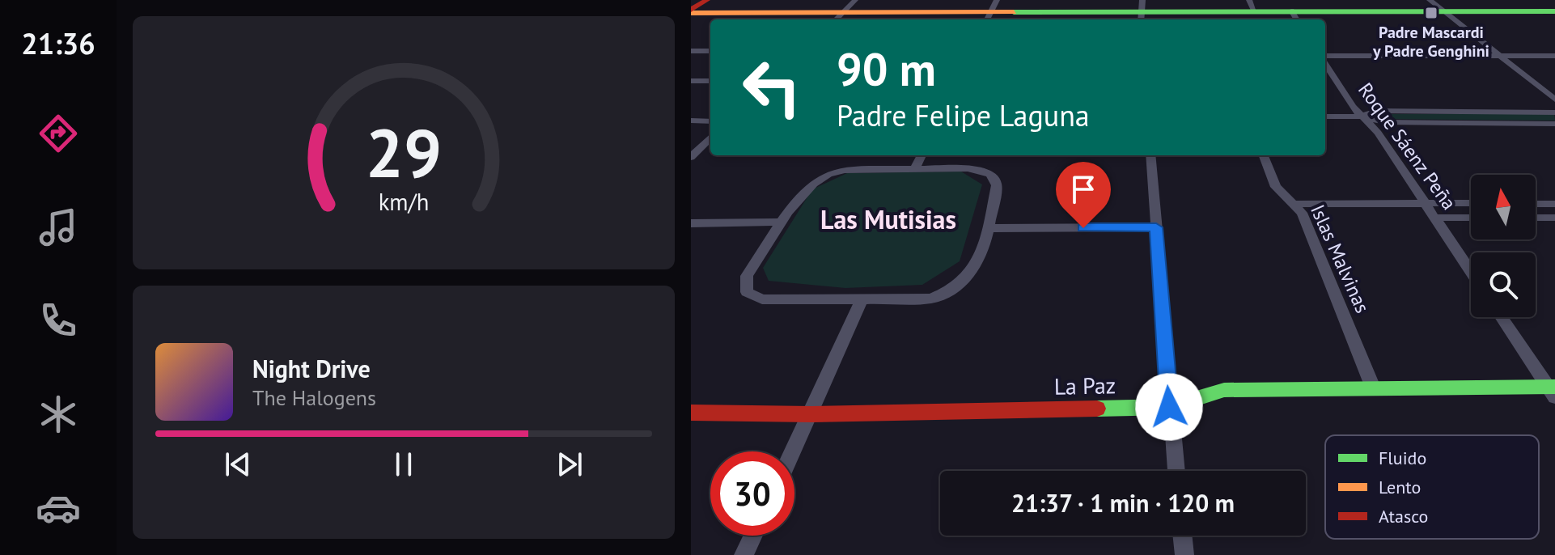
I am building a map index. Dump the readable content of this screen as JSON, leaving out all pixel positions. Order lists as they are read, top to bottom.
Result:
{
  "streets": {
    "street": ["Roque Sáenz Peña", "Islas Malvinas", "La Paz"]
  },
  "crossings": [
    ["Islas Malvinas", "La Paz"]
  ],
  "districts": ["Las Mutisias"],
  "places": {
    "transit": ["Padre Mascardi y Padre Genghini"]
  },
  "legend": ["Fluido", "Lento", "Atasco"],
  "north": "top",
  "page": {
    "tabs": "21:36",
    "turn": ["90 m", "Padre Felipe Laguna"],
    "song": ["Night Drive", "The Halogens"],
    "limit": "30",
    "trip": "21:37 · 1 min · 120 m",
    "gauge": ["29", "km/h"]
  }
}
